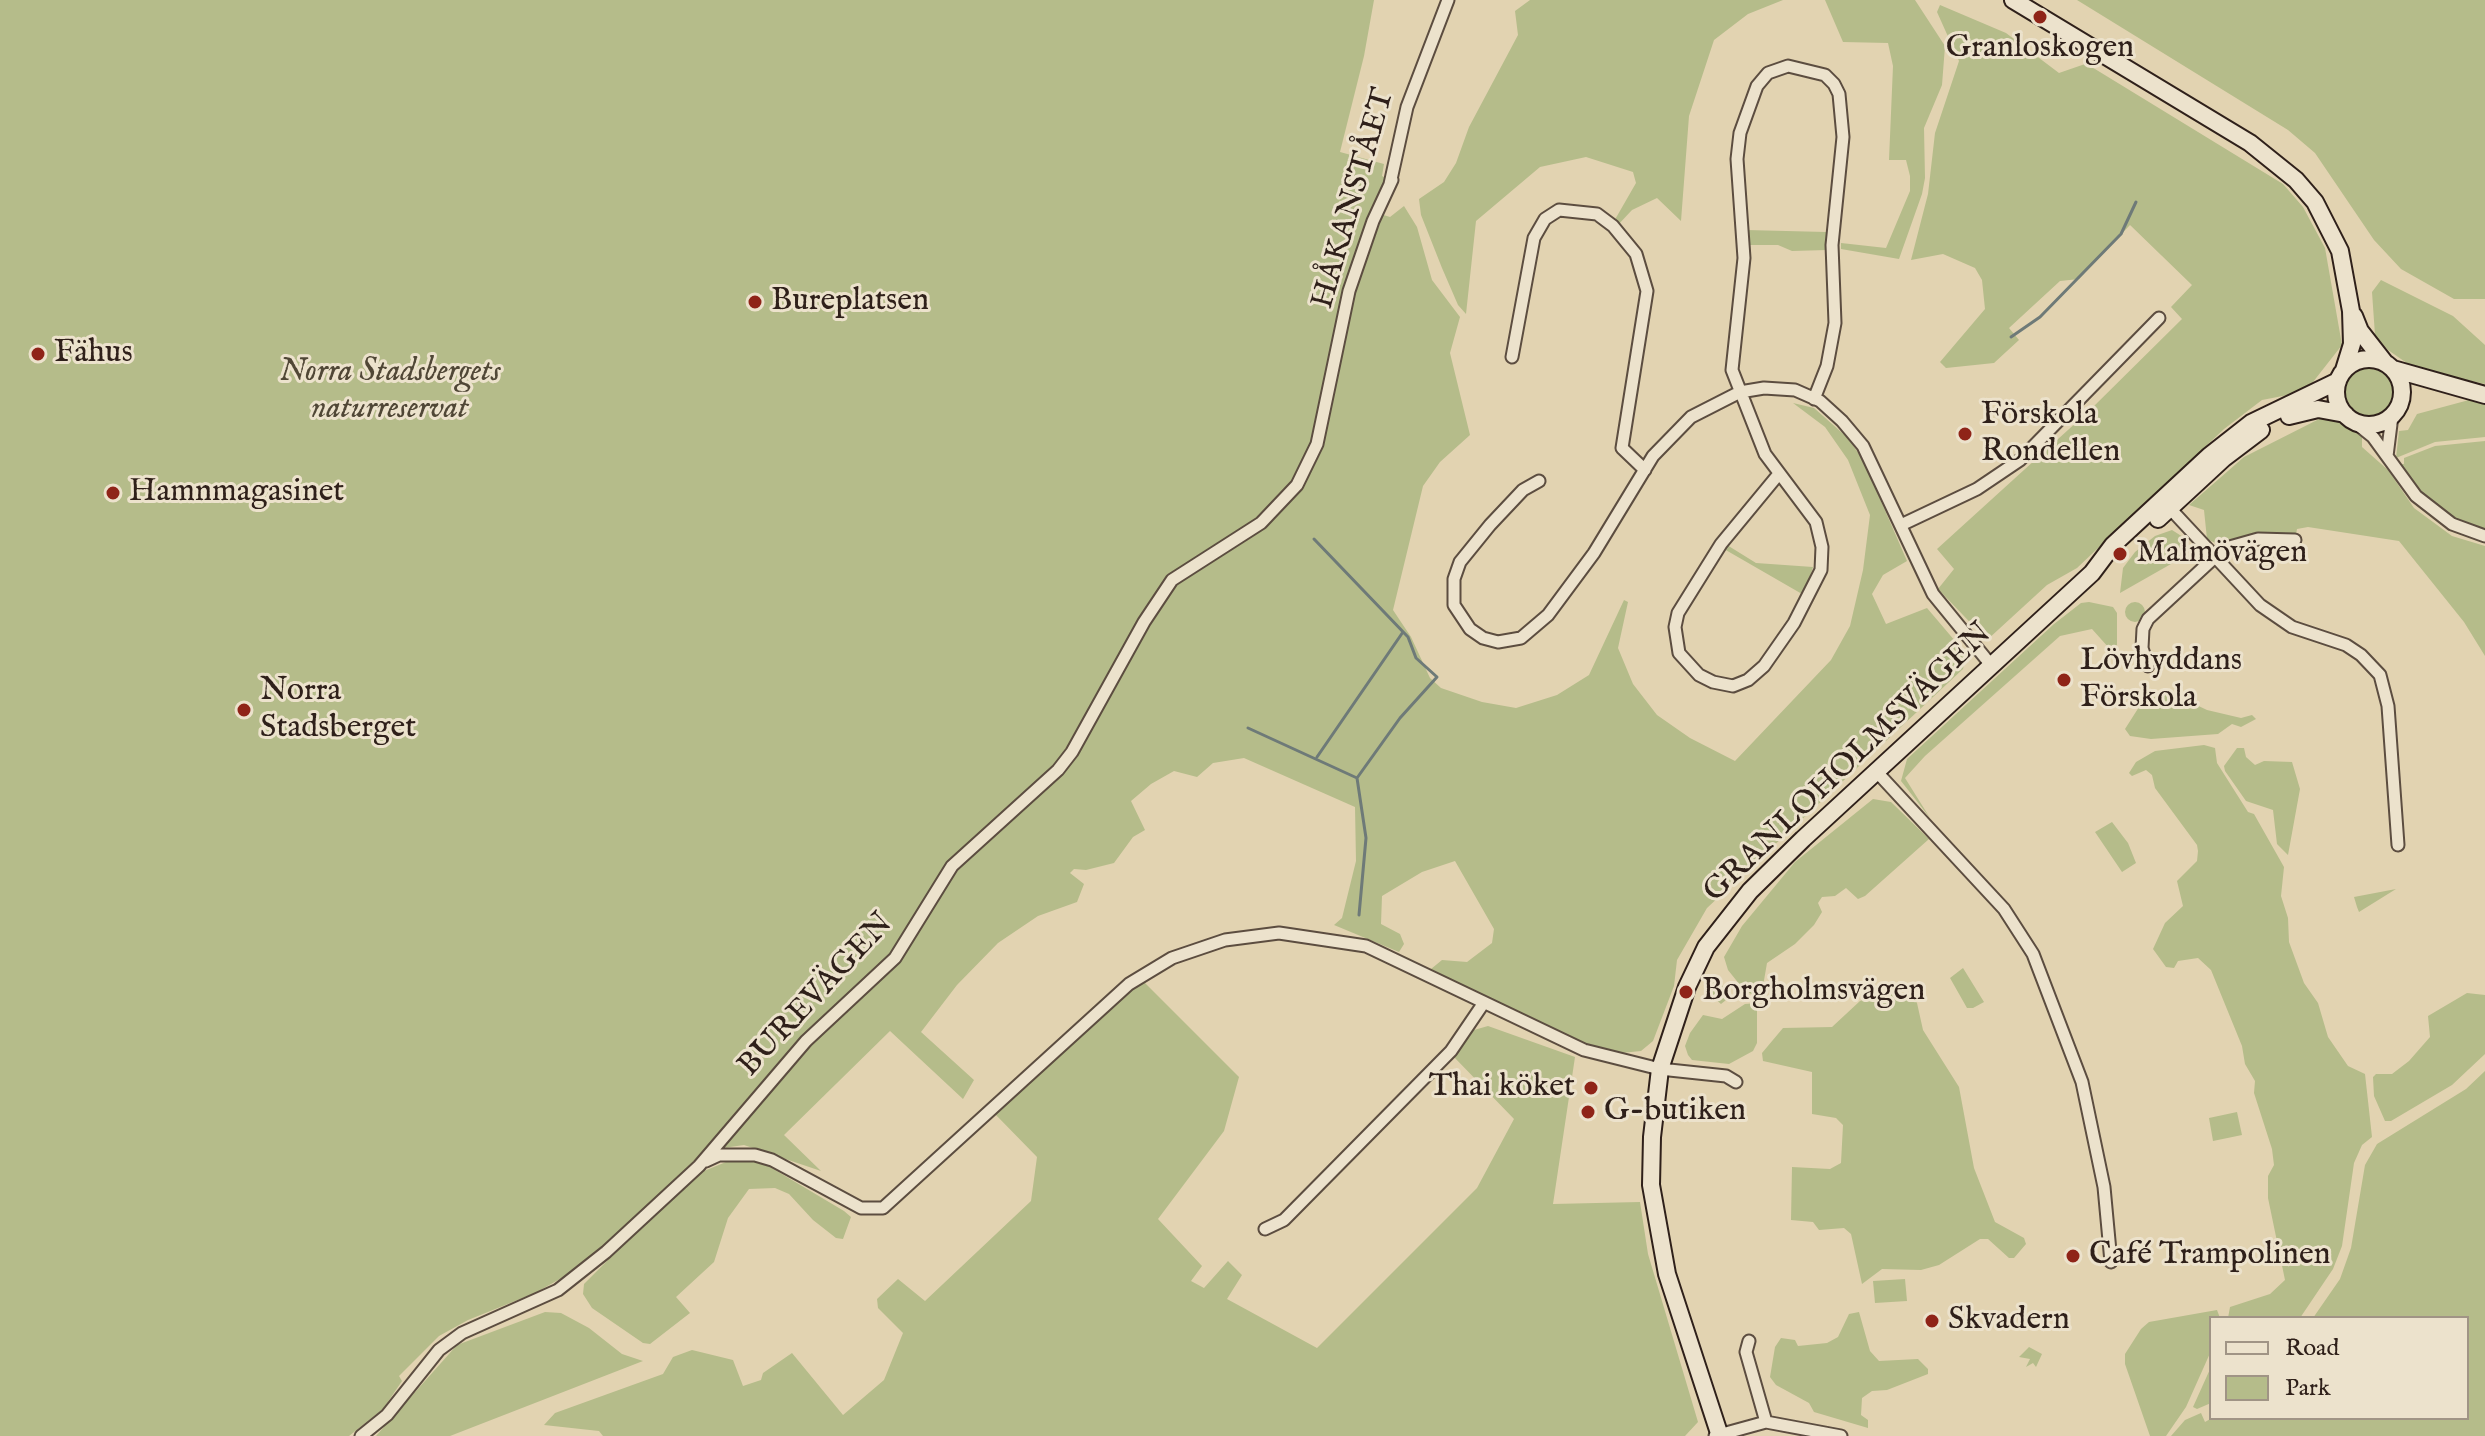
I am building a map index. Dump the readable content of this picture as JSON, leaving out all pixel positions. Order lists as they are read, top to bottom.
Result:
{
  "streets": {
    "street": ["HÅKANSTÅET", "GRANLOHOLMSVÄGEN", "BUREVÄGEN"]
  },
  "crossings": [
    ["HÅKANSTÅET", "BUREVÄGEN"]
  ],
  "parks": ["Norra Stadsbergets naturreservat"],
  "places": [
    "Granloskogen",
    "Bureplatsen",
    "Fähus",
    "Förskola Rondellen",
    "Hamnmagasinet",
    "Malmövägen",
    "Lövhyddans Förskola",
    "Norra Stadsberget",
    "Borgholmsvägen",
    "Thai köket",
    "G-butiken",
    "Café Trampolinen",
    "Skvadern"
  ],
  "legend": ["Road", "Park"]
}
